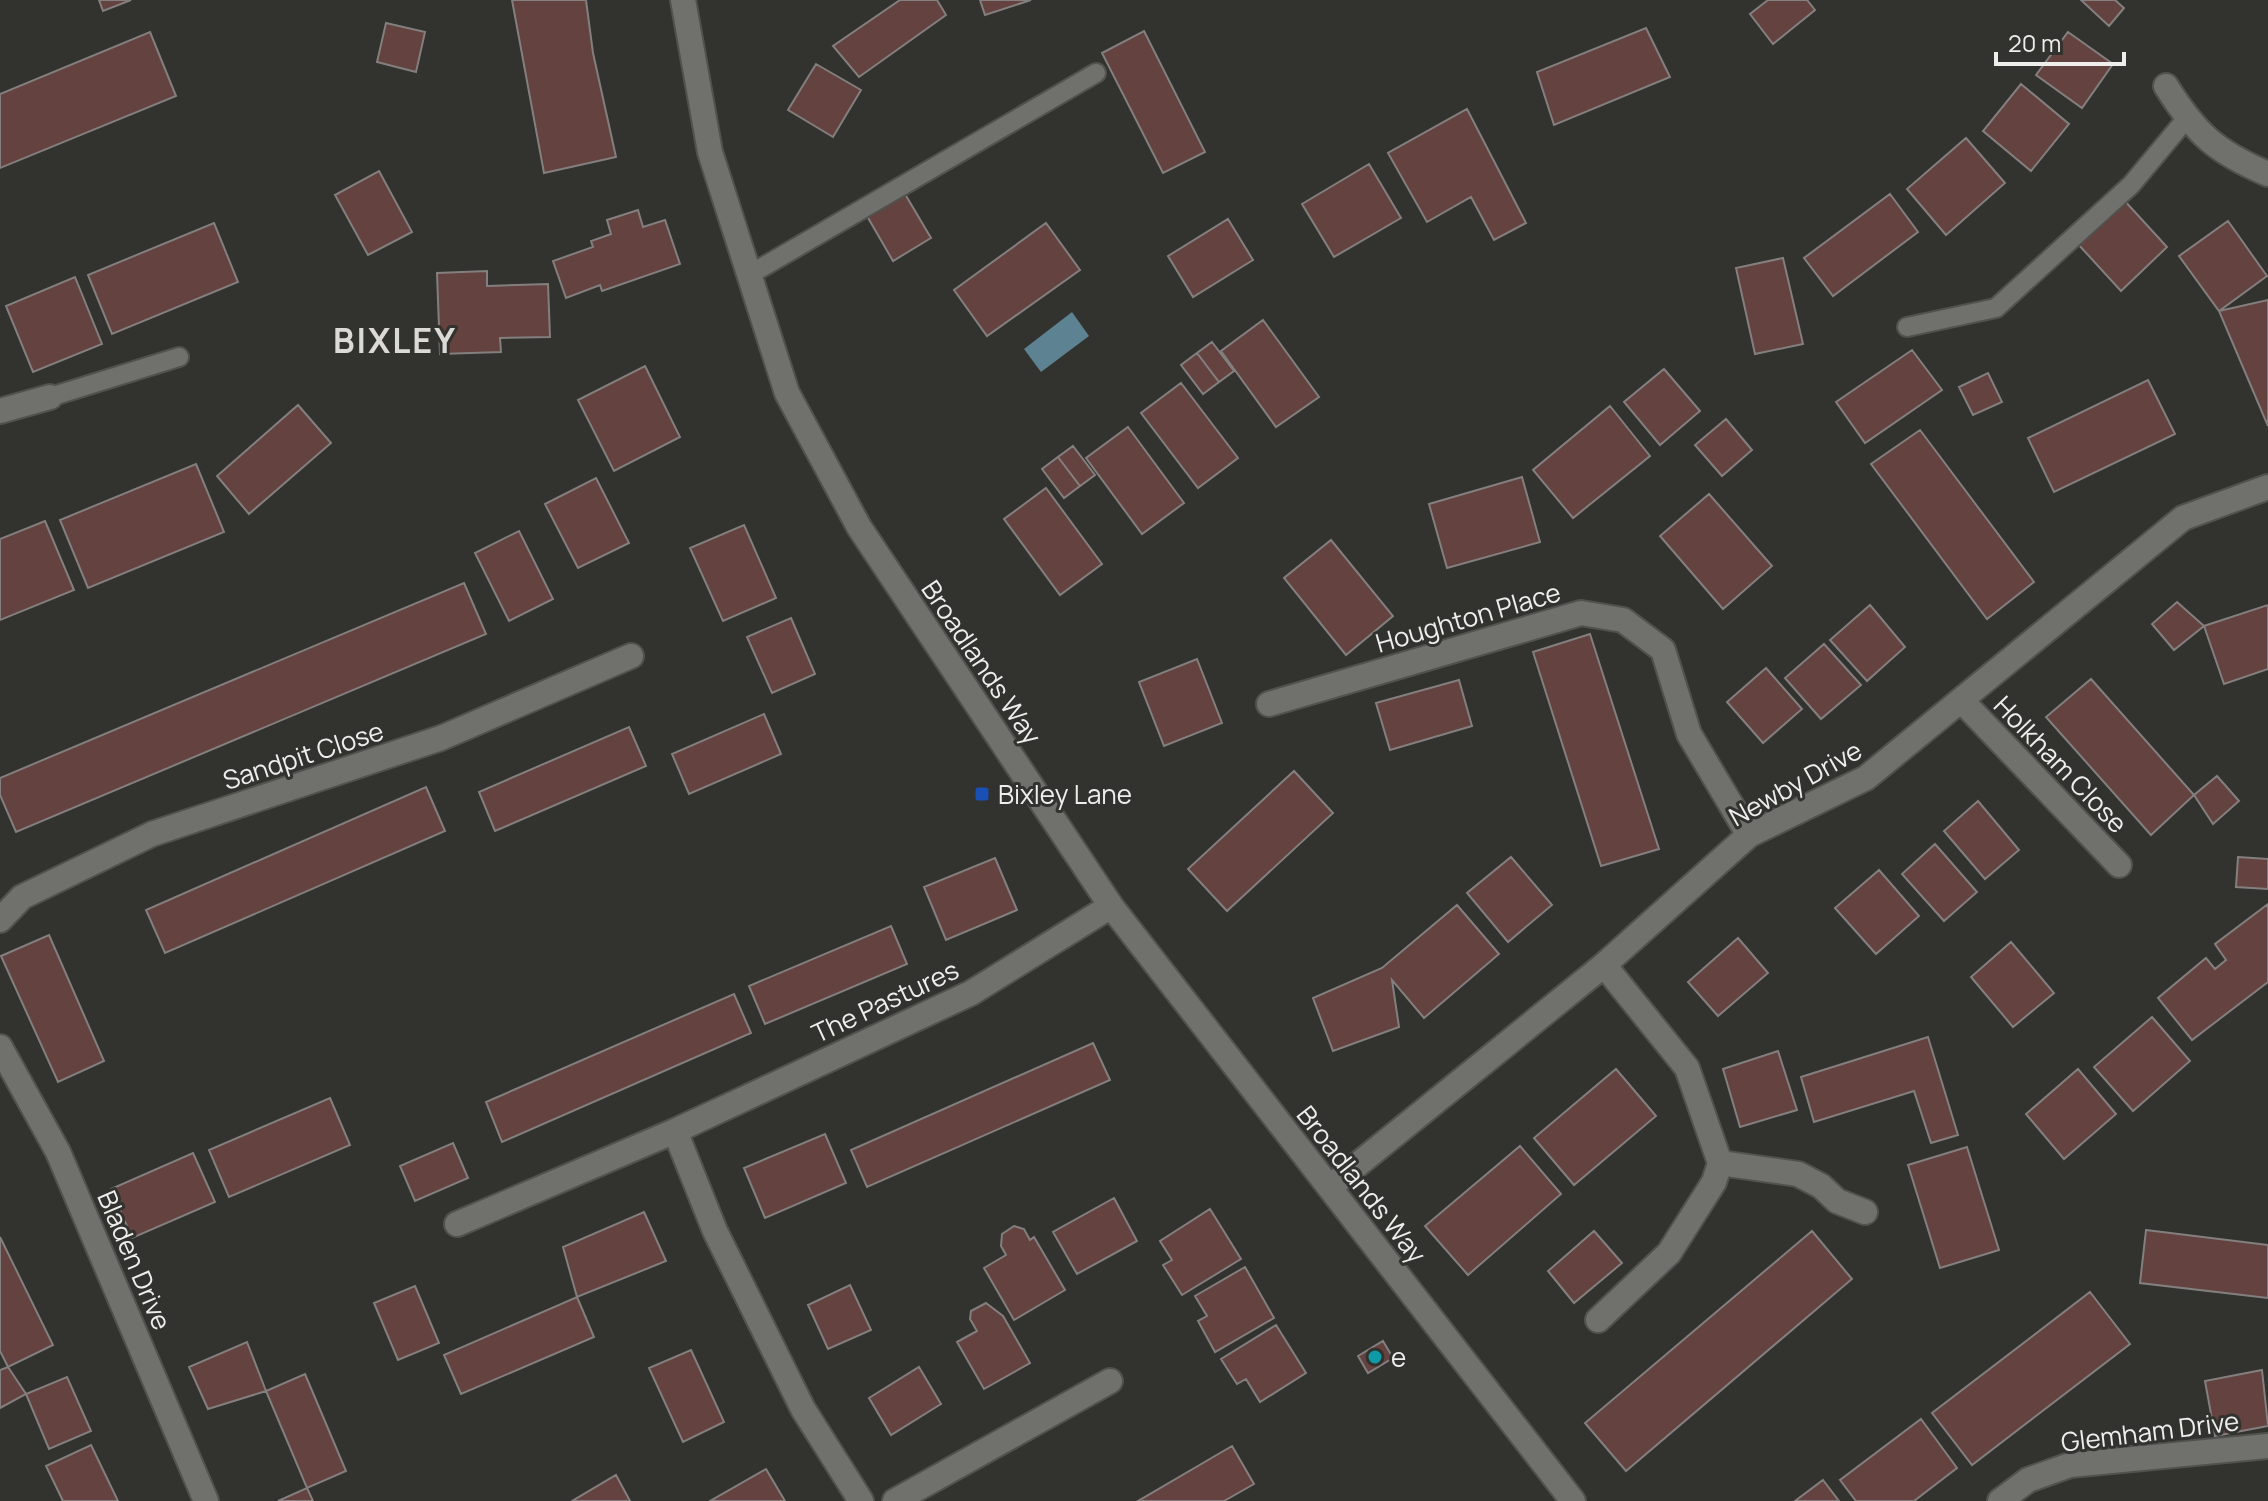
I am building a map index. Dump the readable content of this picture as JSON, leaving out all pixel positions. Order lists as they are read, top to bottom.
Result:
{
  "streets": {
    "street": [
      "Houghton Place",
      "Broadlands Way",
      "Sandpit Close",
      "Holkham Close",
      "Newby Drive",
      "The Pastures",
      "Bladen Drive",
      "Glemham Drive"
    ]
  },
  "crossings": [
    ["Houghton Place", "Newby Drive"],
    ["Broadlands Way", "Newby Drive"],
    ["Broadlands Way", "The Pastures"],
    ["Holkham Close", "Newby Drive"]
  ],
  "districts": ["BIXLEY"],
  "places": {
    "transit": ["Bixley Lane"],
    "other": ["e"]
  },
  "scale_bar": "20 m"
}
